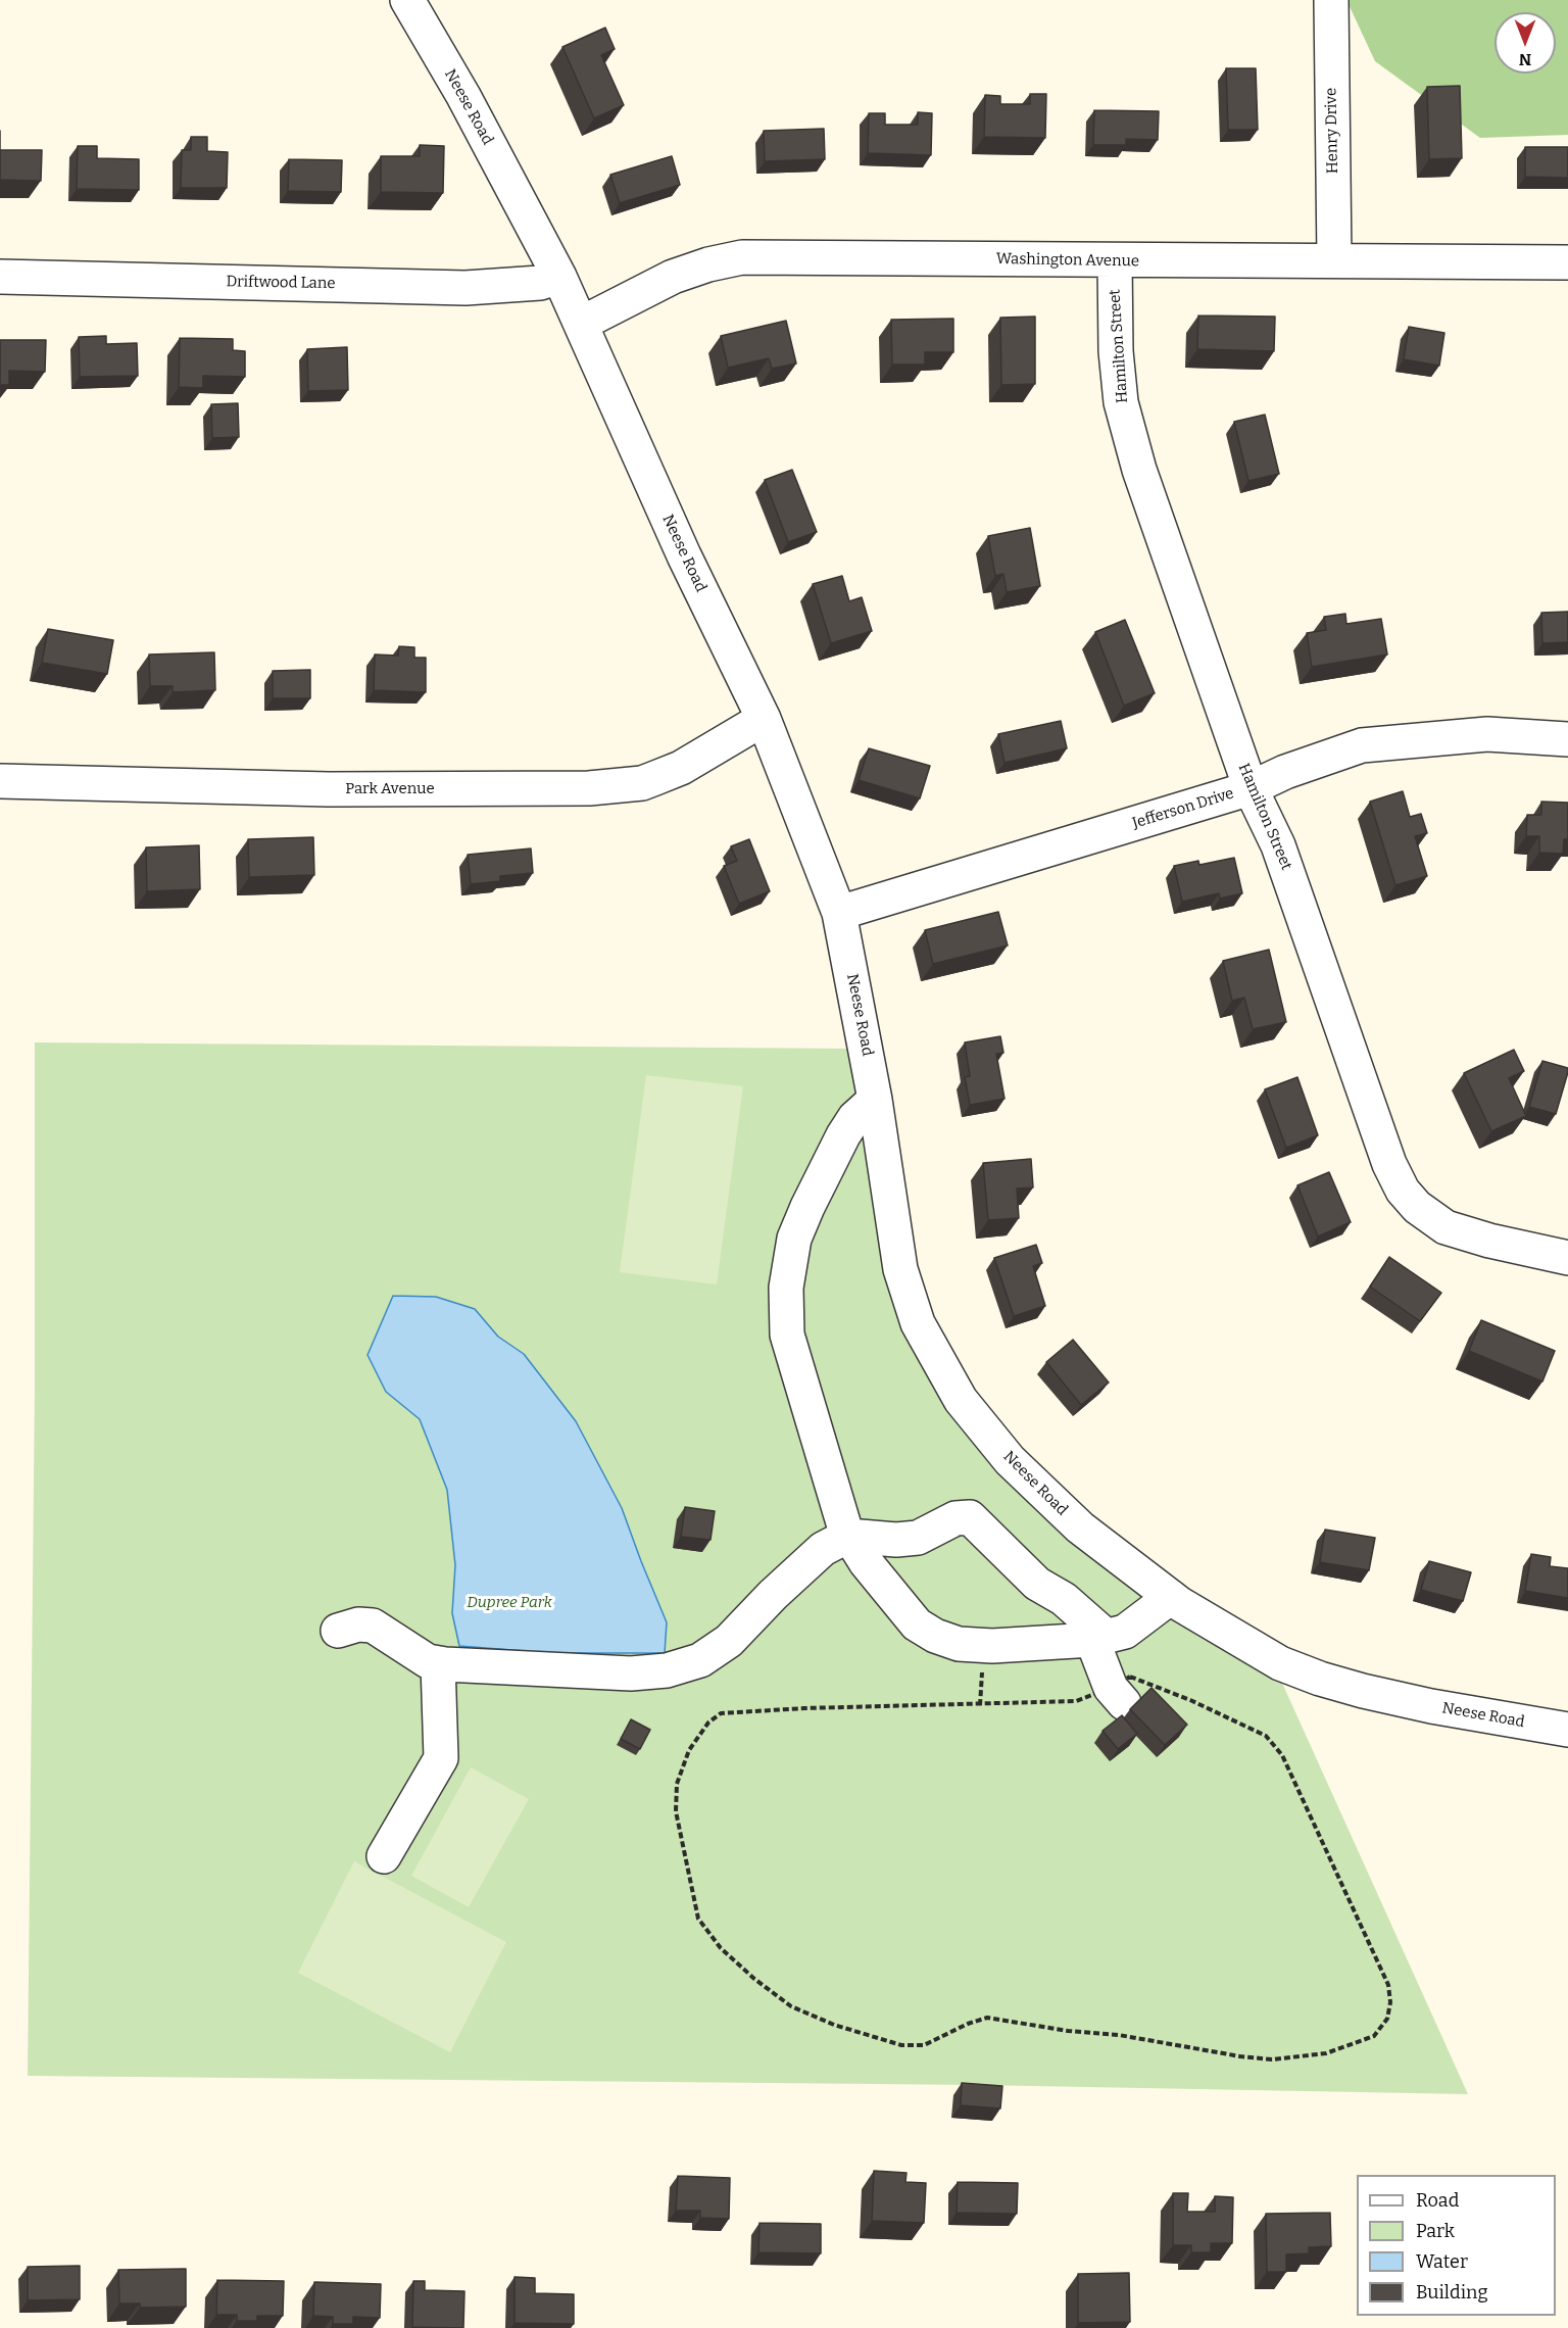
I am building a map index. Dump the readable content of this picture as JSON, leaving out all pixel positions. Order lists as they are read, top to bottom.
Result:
{
  "streets": {
    "street": [
      "Neese Road",
      "Henry Drive",
      "Washington Avenue",
      "Driftwood Lane",
      "Hamilton Street",
      "Park Avenue",
      "Jefferson Drive"
    ]
  },
  "crossings": [
    ["Neese Road", "Washington Avenue"],
    ["Neese Road", "Driftwood Lane"],
    ["Neese Road", "Park Avenue"],
    ["Neese Road", "Jefferson Drive"],
    ["Henry Drive", "Washington Avenue"],
    ["Washington Avenue", "Hamilton Street"],
    ["Hamilton Street", "Jefferson Drive"]
  ],
  "parks": ["Dupree Park"],
  "legend": [
    "Road",
    "Park",
    "Water",
    "Building"
  ],
  "north": "bottom"
}
